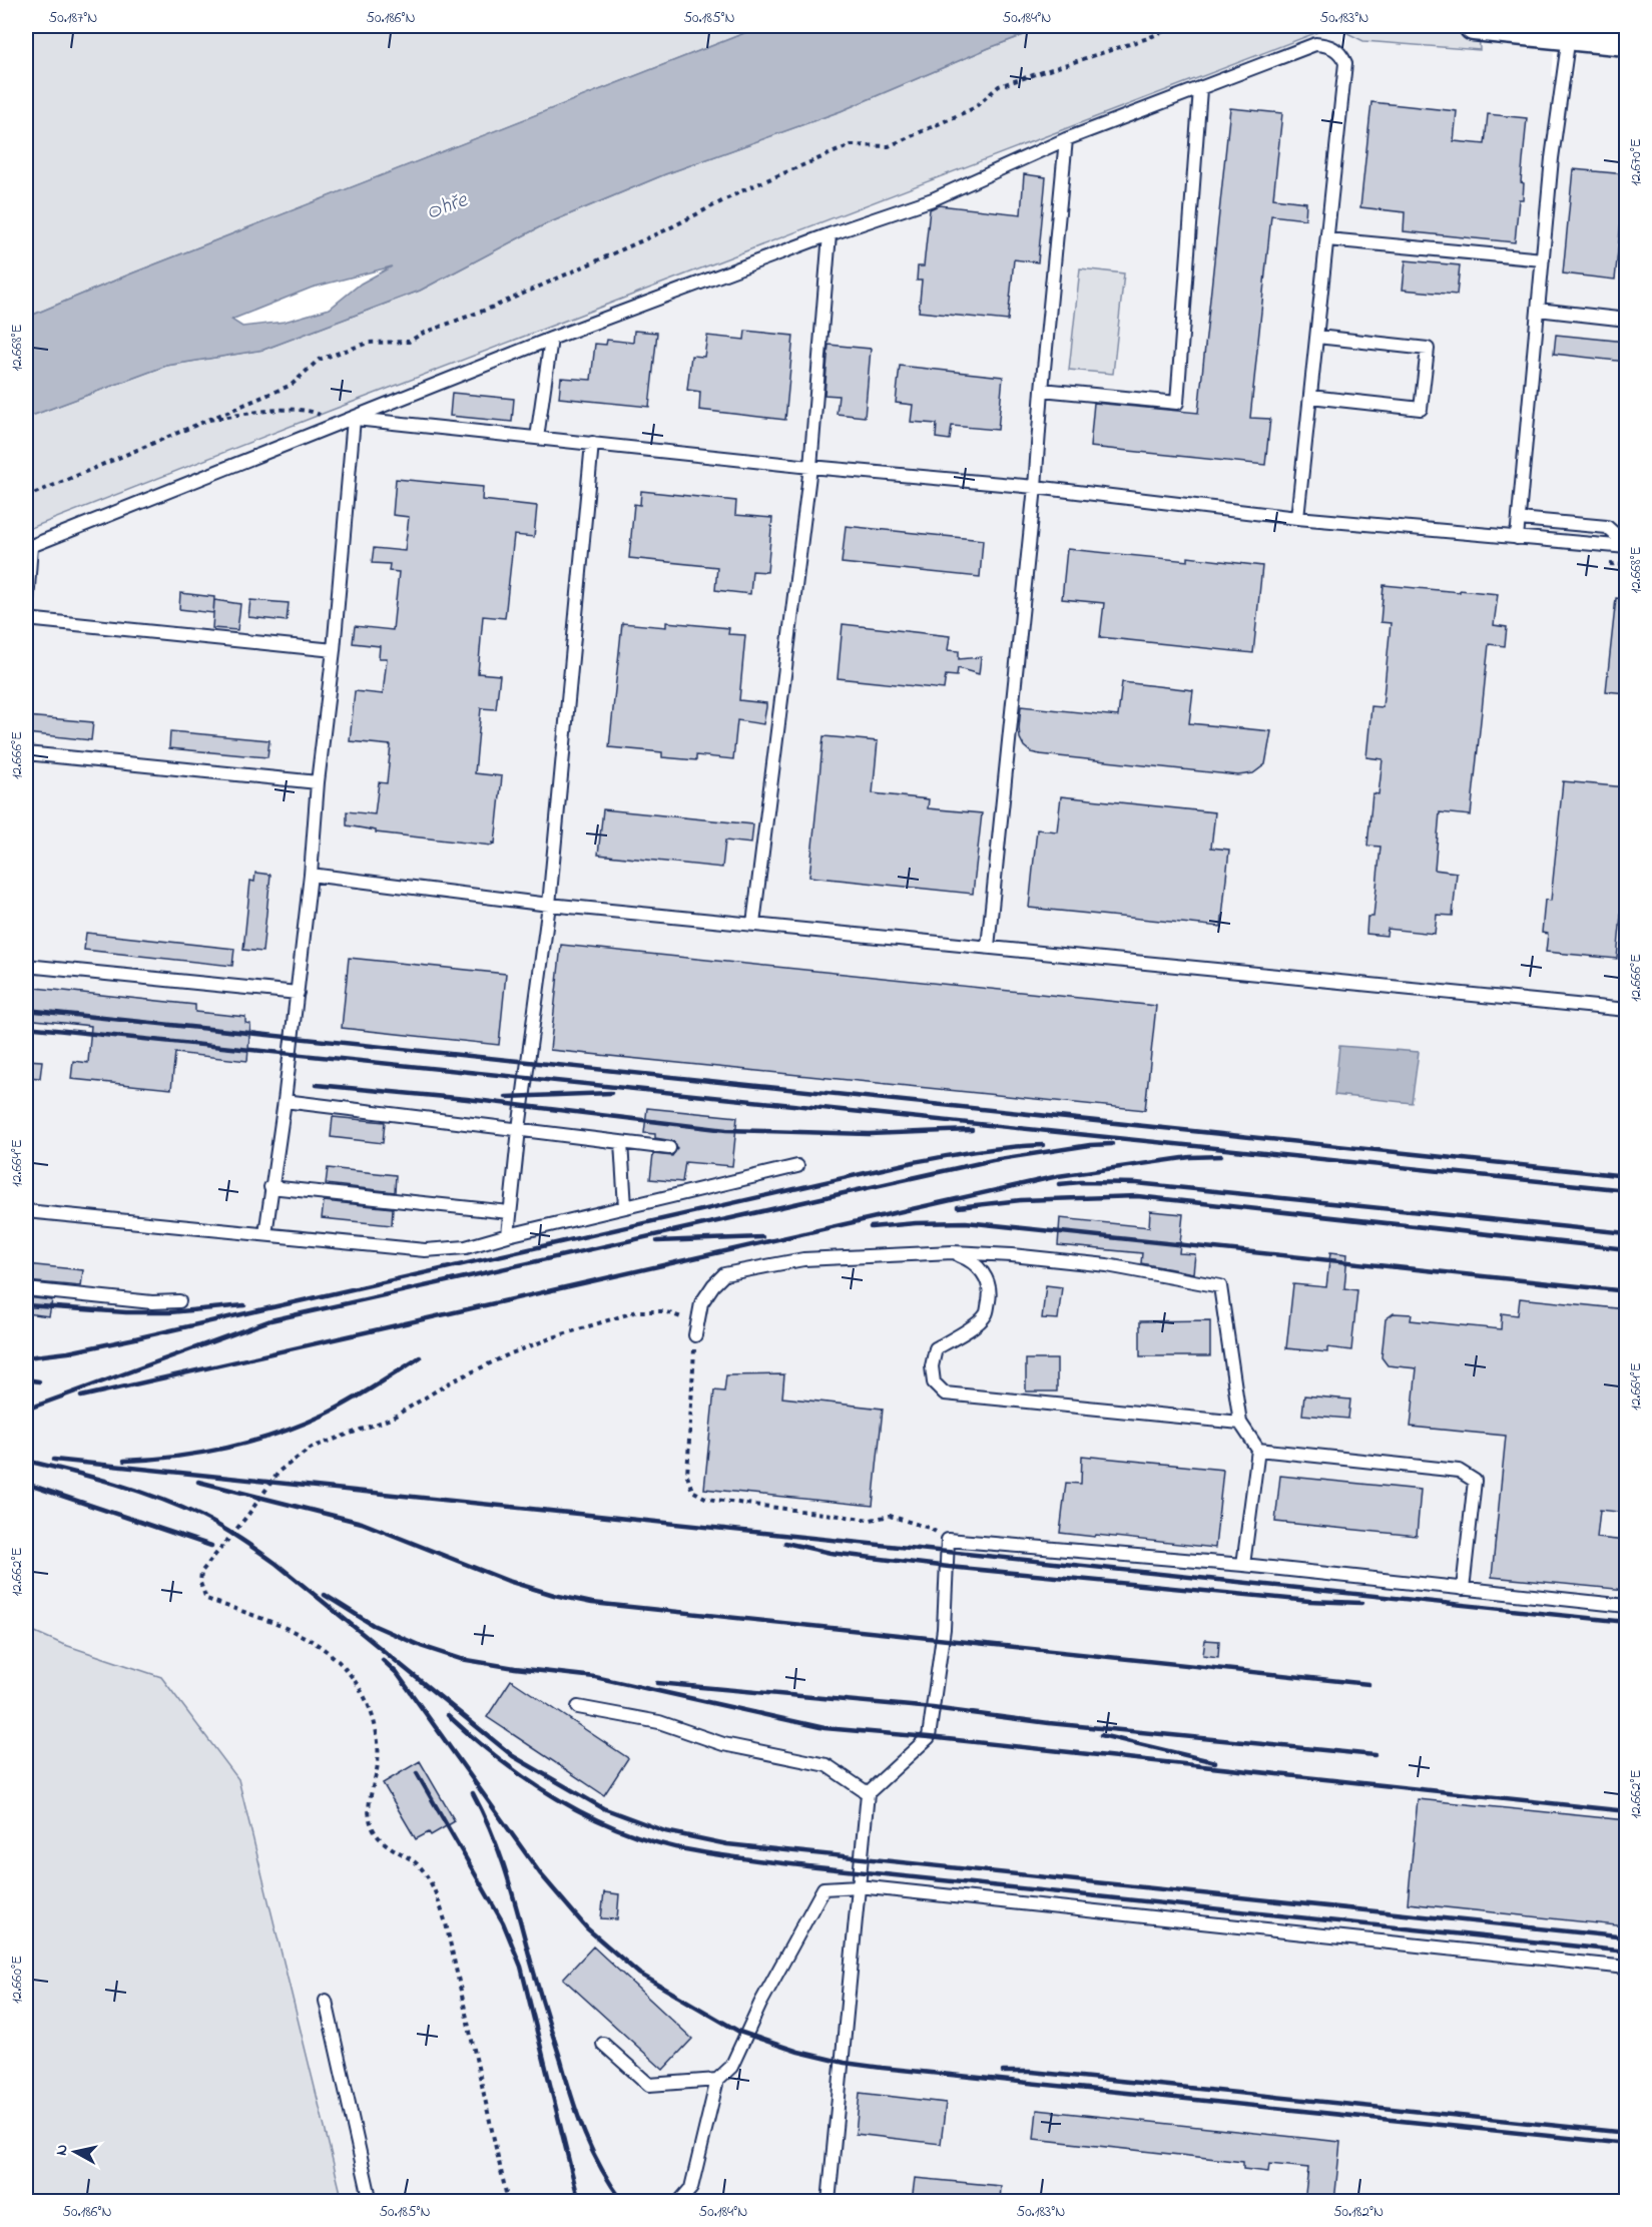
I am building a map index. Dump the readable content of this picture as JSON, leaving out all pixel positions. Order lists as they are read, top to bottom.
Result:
{
  "water": ["Ohře"],
  "north": "left",
  "coordinates": [
    "50.187°N",
    "50.186°N",
    "50.185°N",
    "50.184°N",
    "50.183°N",
    "12.670°E",
    "12.668°E",
    "12.666°E",
    "12.664°E",
    "12.662°E",
    "12.660°E",
    "50.182°N"
  ]
}
